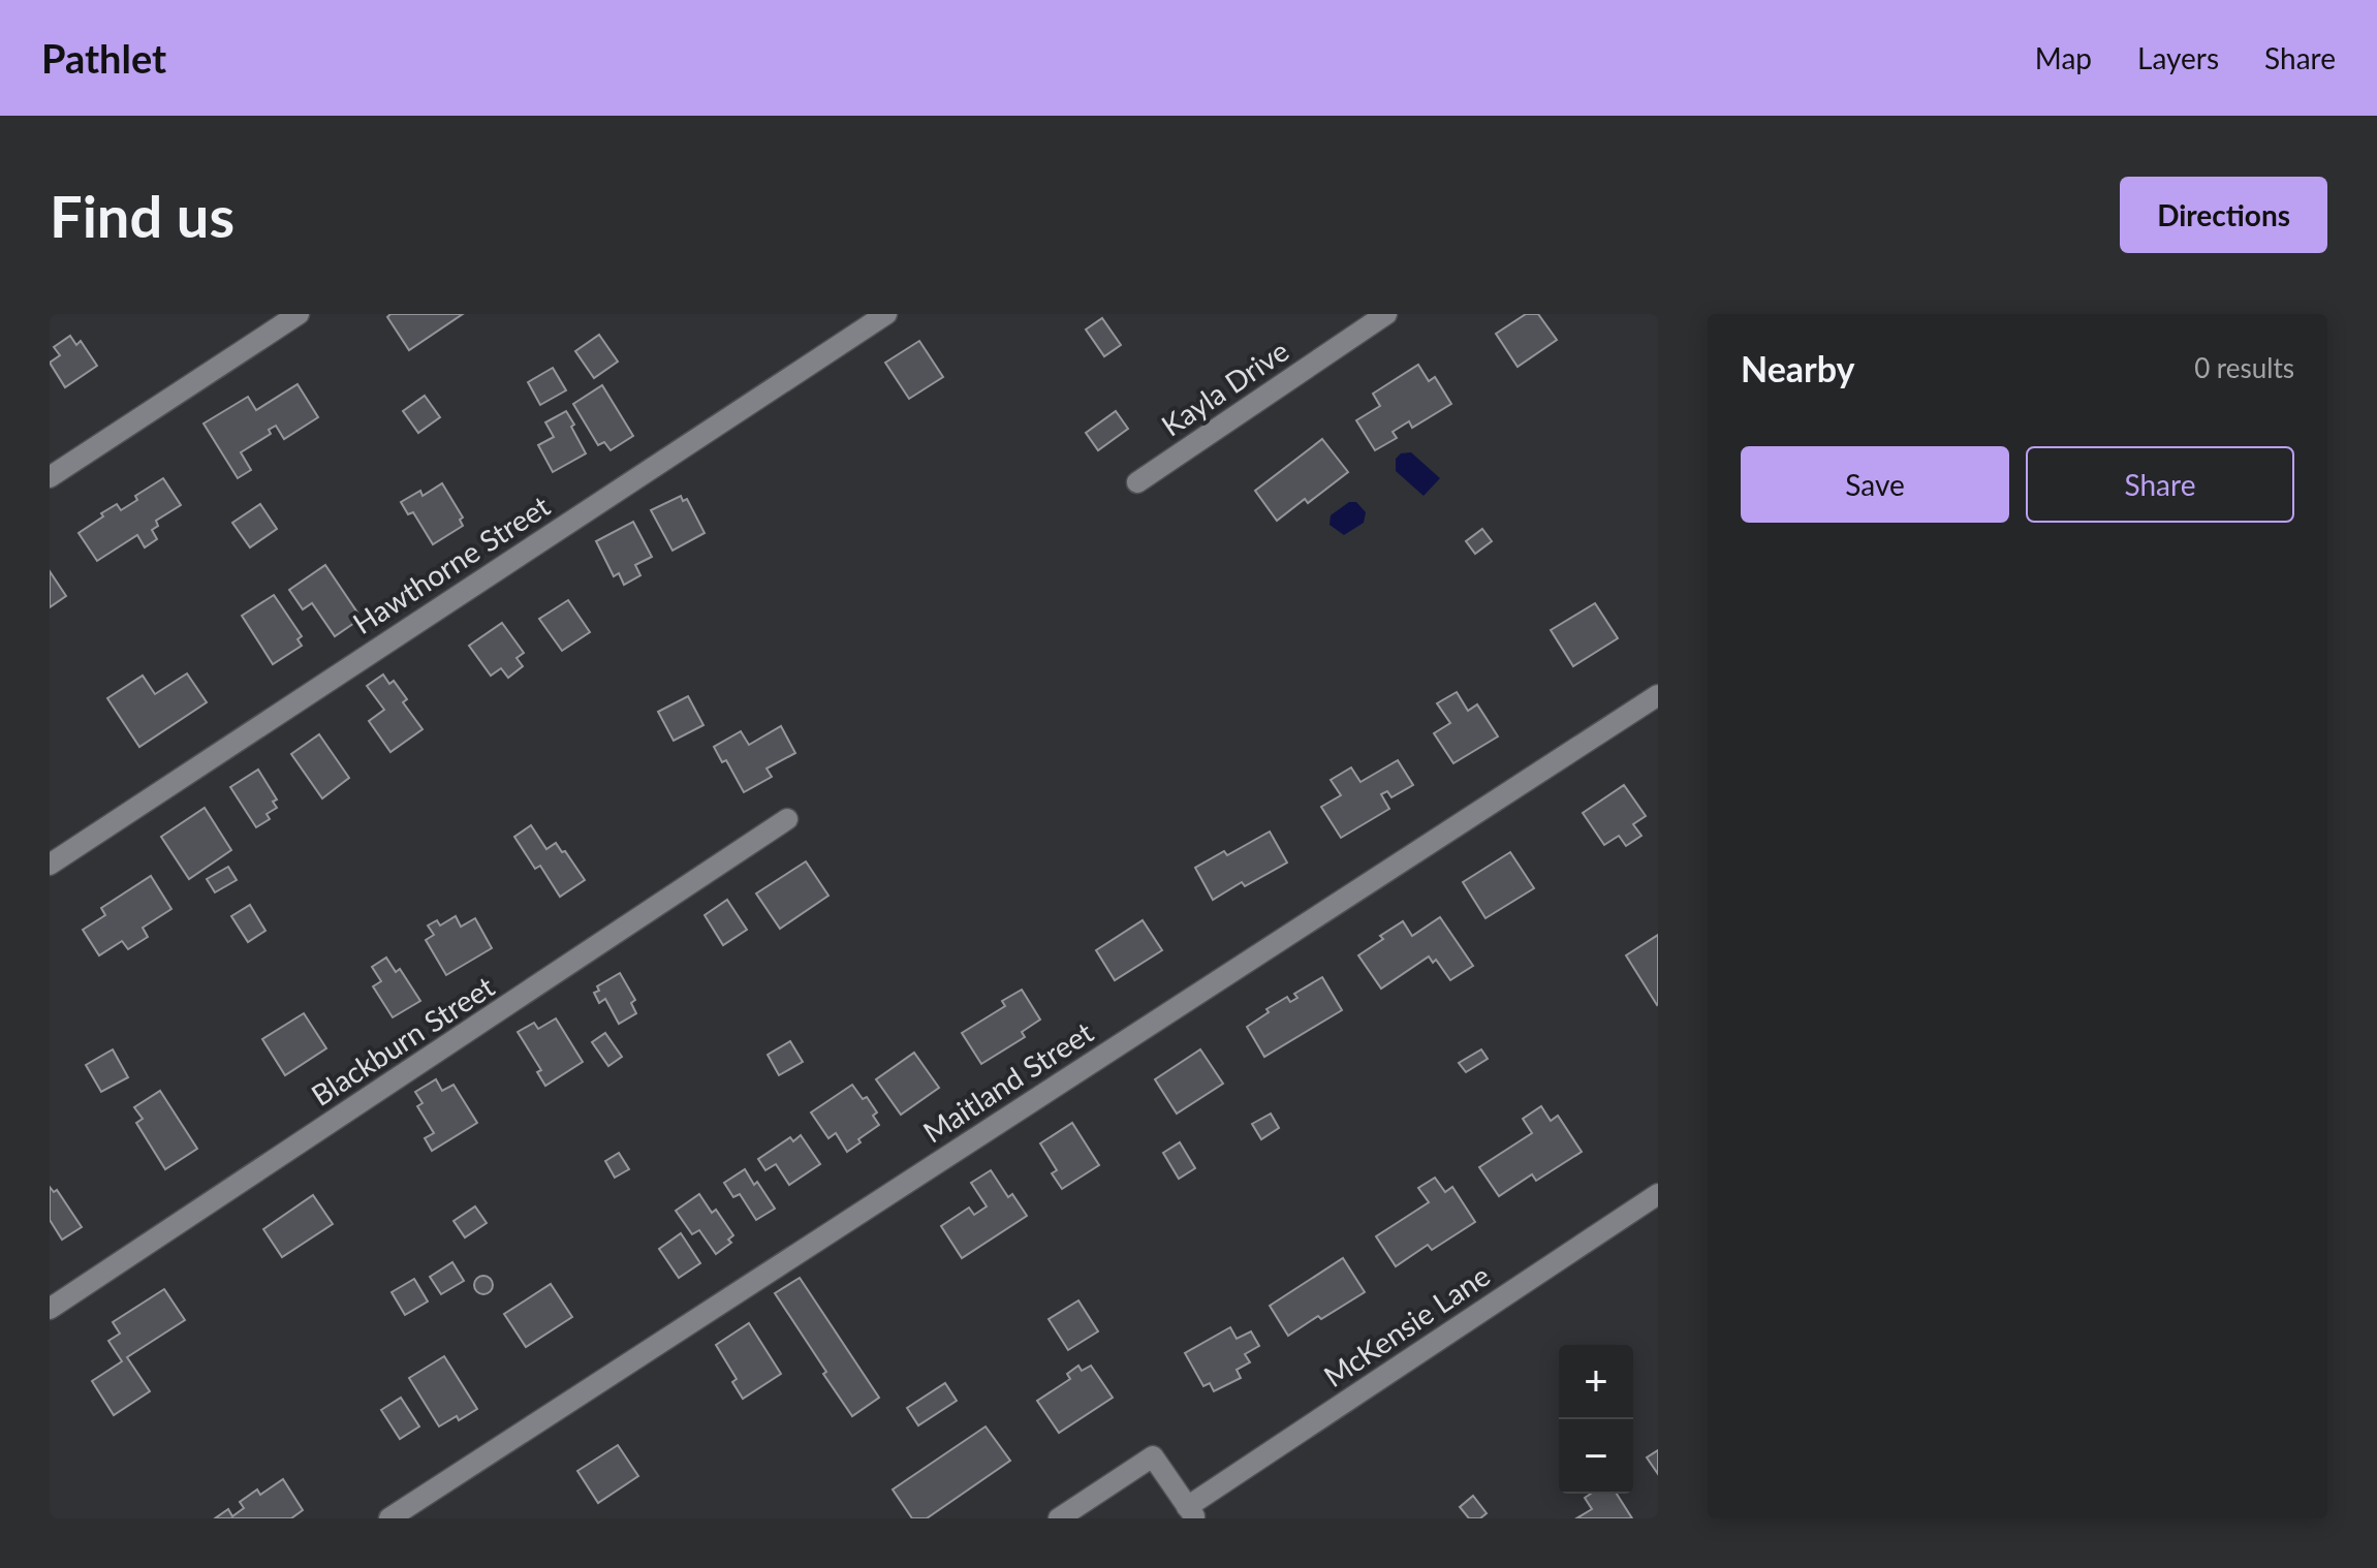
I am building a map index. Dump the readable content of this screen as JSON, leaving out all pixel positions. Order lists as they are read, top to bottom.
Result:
{
  "streets": {
    "street": [
      "Kayla Drive",
      "Hawthorne Street",
      "Blackburn Street",
      "Maitland Street",
      "McKensie Lane"
    ]
  },
  "page": {
    "header": "Pathlet",
    "nav": ["Map", "Layers", "Share"],
    "buttons": [
      "Directions",
      ["Save", "Share"]
    ],
    "title": "Find us",
    "heading": ["Nearby", "0 results"],
    "map_buttons": ["+", "−"]
  }
}
